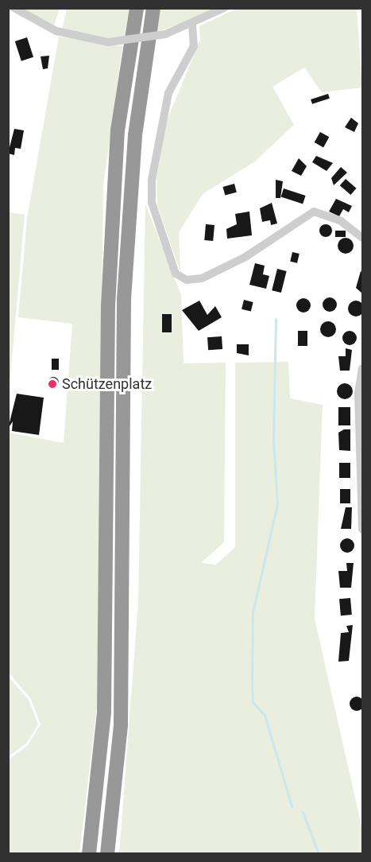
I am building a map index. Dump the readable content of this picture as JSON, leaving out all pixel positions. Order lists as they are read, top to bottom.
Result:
{
  "places": ["Schützenplatz"]
}
